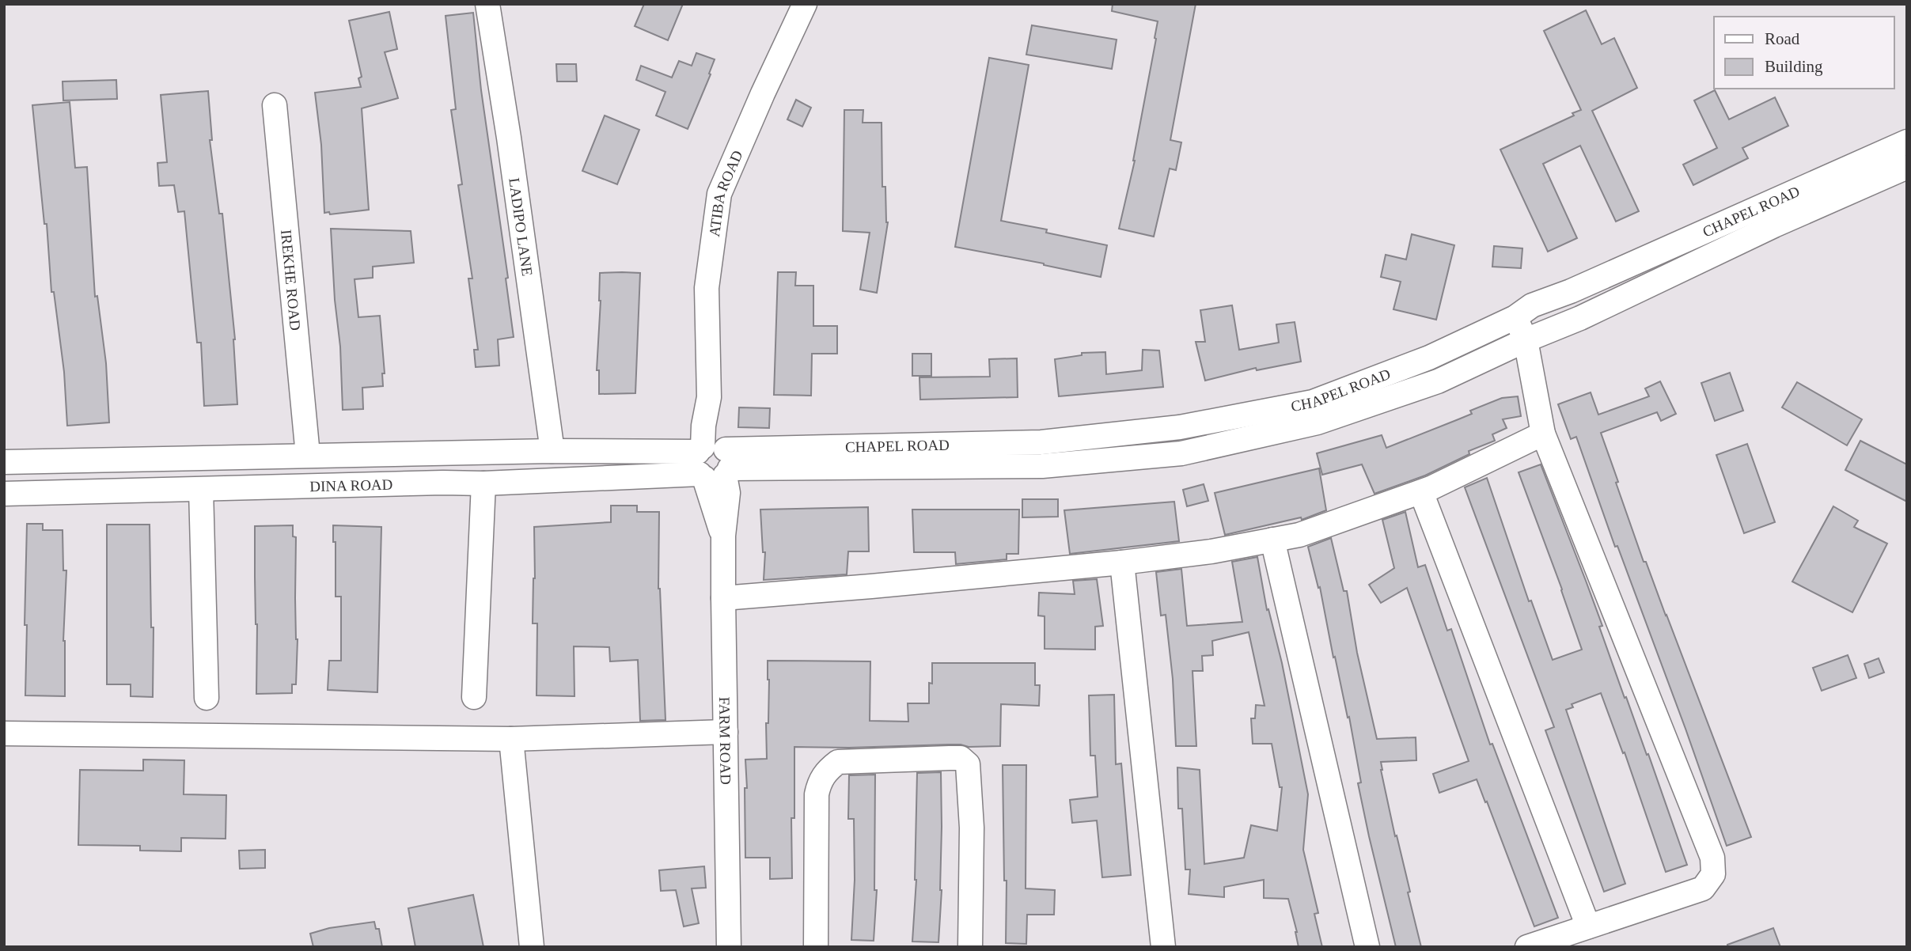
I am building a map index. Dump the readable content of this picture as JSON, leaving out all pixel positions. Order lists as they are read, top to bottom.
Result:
{
  "streets": {
    "street": [
      "ATIBA ROAD",
      "CHAPEL ROAD",
      "LADIPO LANE",
      "IREKHE ROAD",
      "DINA ROAD",
      "FARM ROAD"
    ]
  },
  "crossings": [
    ["ATIBA ROAD", "CHAPEL ROAD"],
    ["ATIBA ROAD", "DINA ROAD"],
    ["ATIBA ROAD", "FARM ROAD"],
    ["CHAPEL ROAD", "DINA ROAD"],
    ["CHAPEL ROAD", "FARM ROAD"],
    ["LADIPO LANE", "DINA ROAD"],
    ["IREKHE ROAD", "DINA ROAD"],
    ["DINA ROAD", "FARM ROAD"]
  ],
  "legend": ["Road", "Building"]
}
